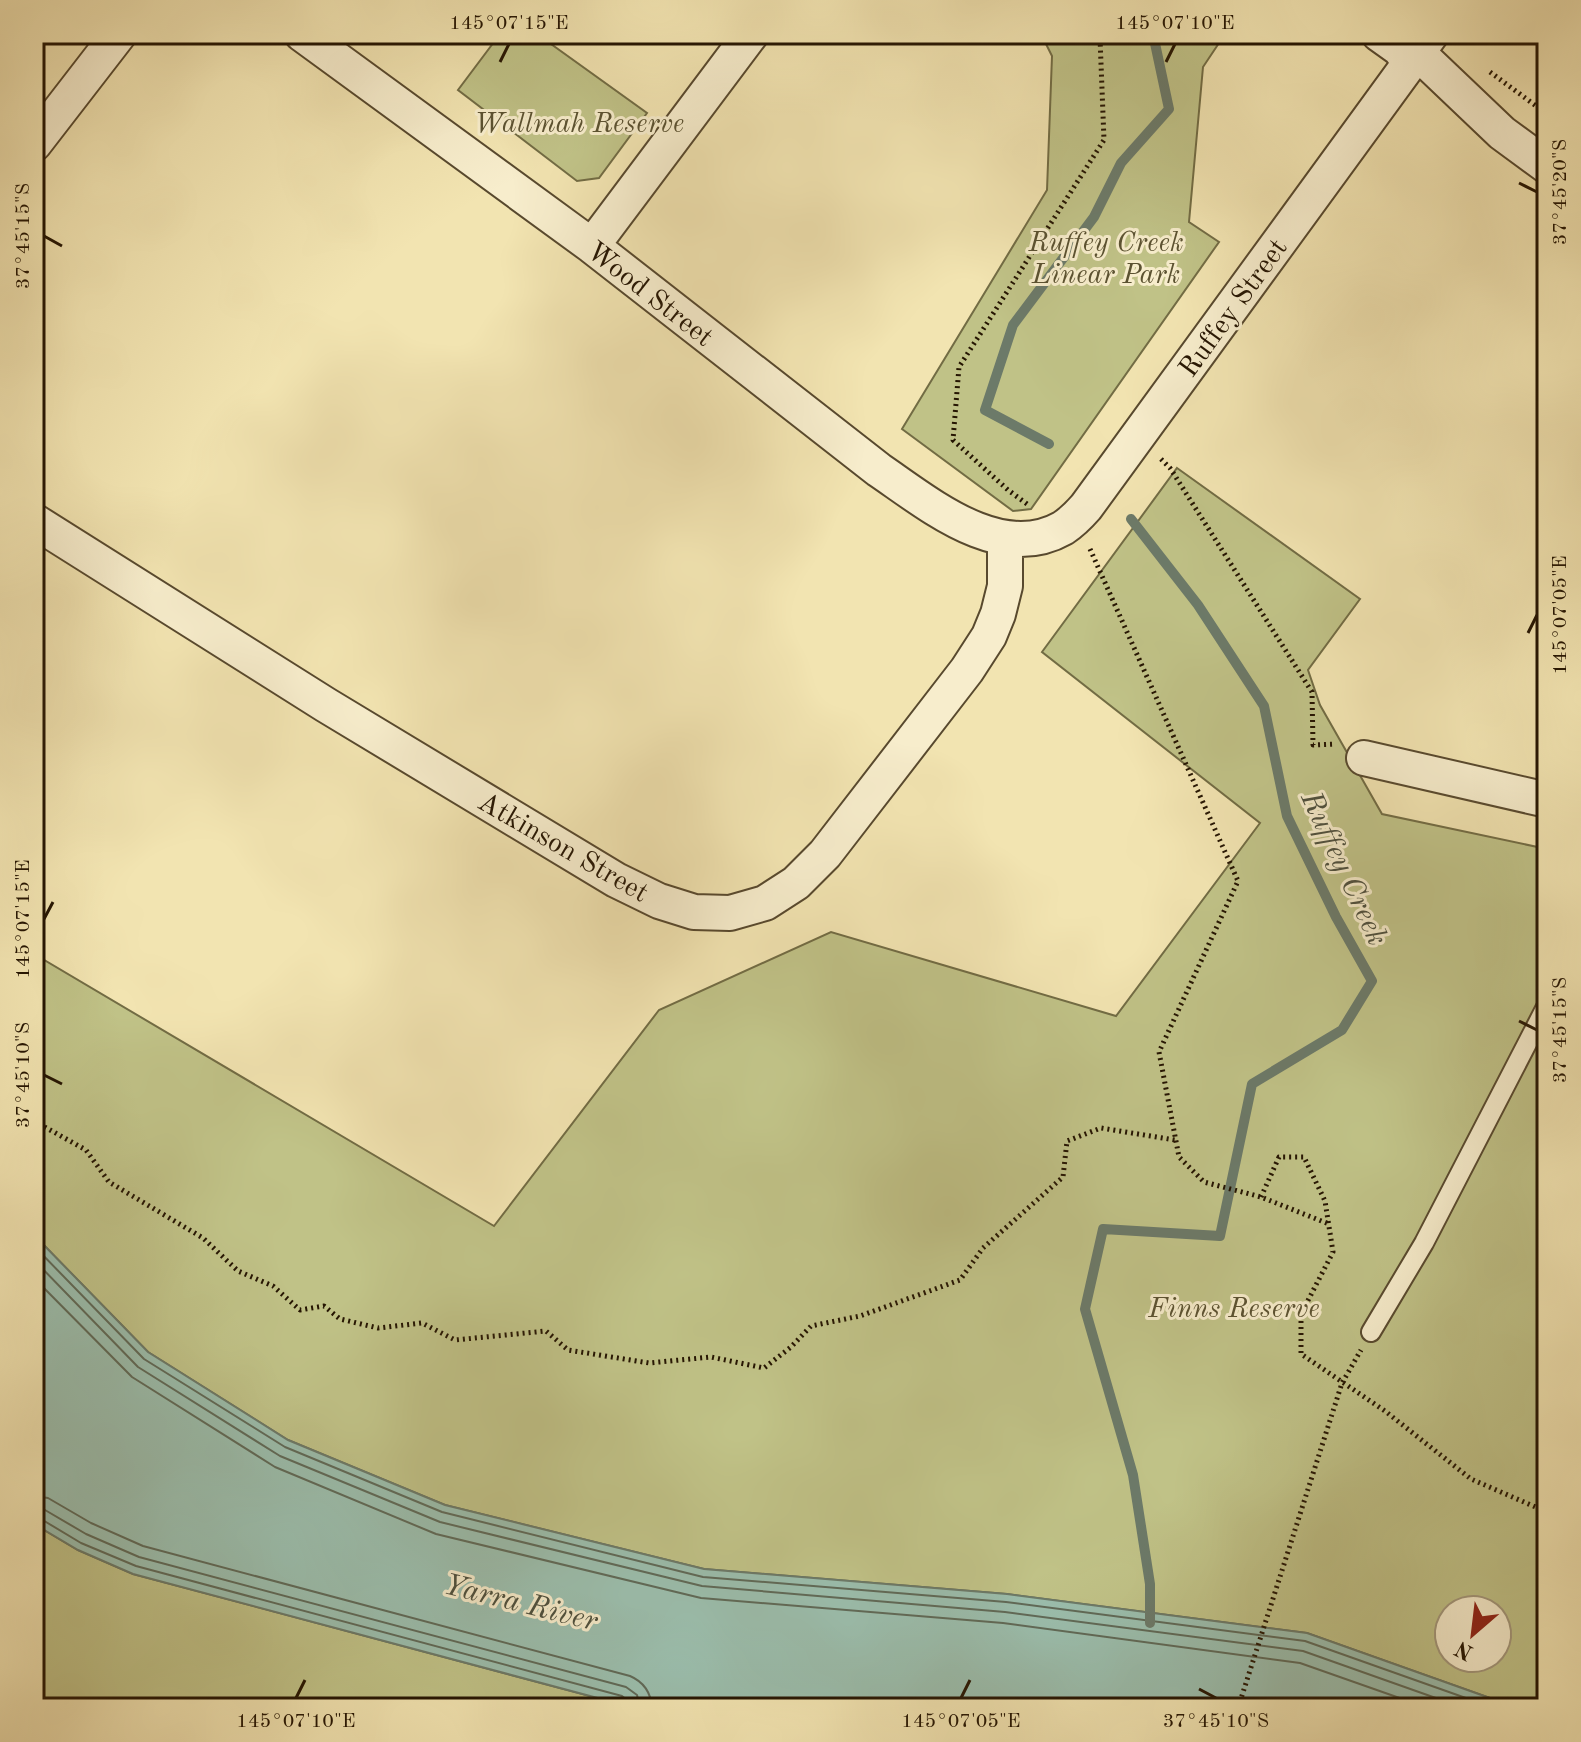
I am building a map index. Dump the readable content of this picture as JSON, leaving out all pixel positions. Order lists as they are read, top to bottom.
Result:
{
  "streets": {
    "street": ["Wood Street", "Ruffey Street", "Atkinson Street"]
  },
  "crossings": [
    ["Wood Street", "Atkinson Street"]
  ],
  "water": ["Ruffey Creek", "Yarra River"],
  "parks": ["Wallmah Reserve", "Ruffey Creek Linear Park", "Finns Reserve"],
  "north": "bottom left",
  "coordinates": [
    "145°07'15\"E",
    "145°07'10\"E",
    "37°45'20\"S",
    "37°45'15\"S",
    "145°07'05\"E",
    "37°45'10\"S"
  ]
}
